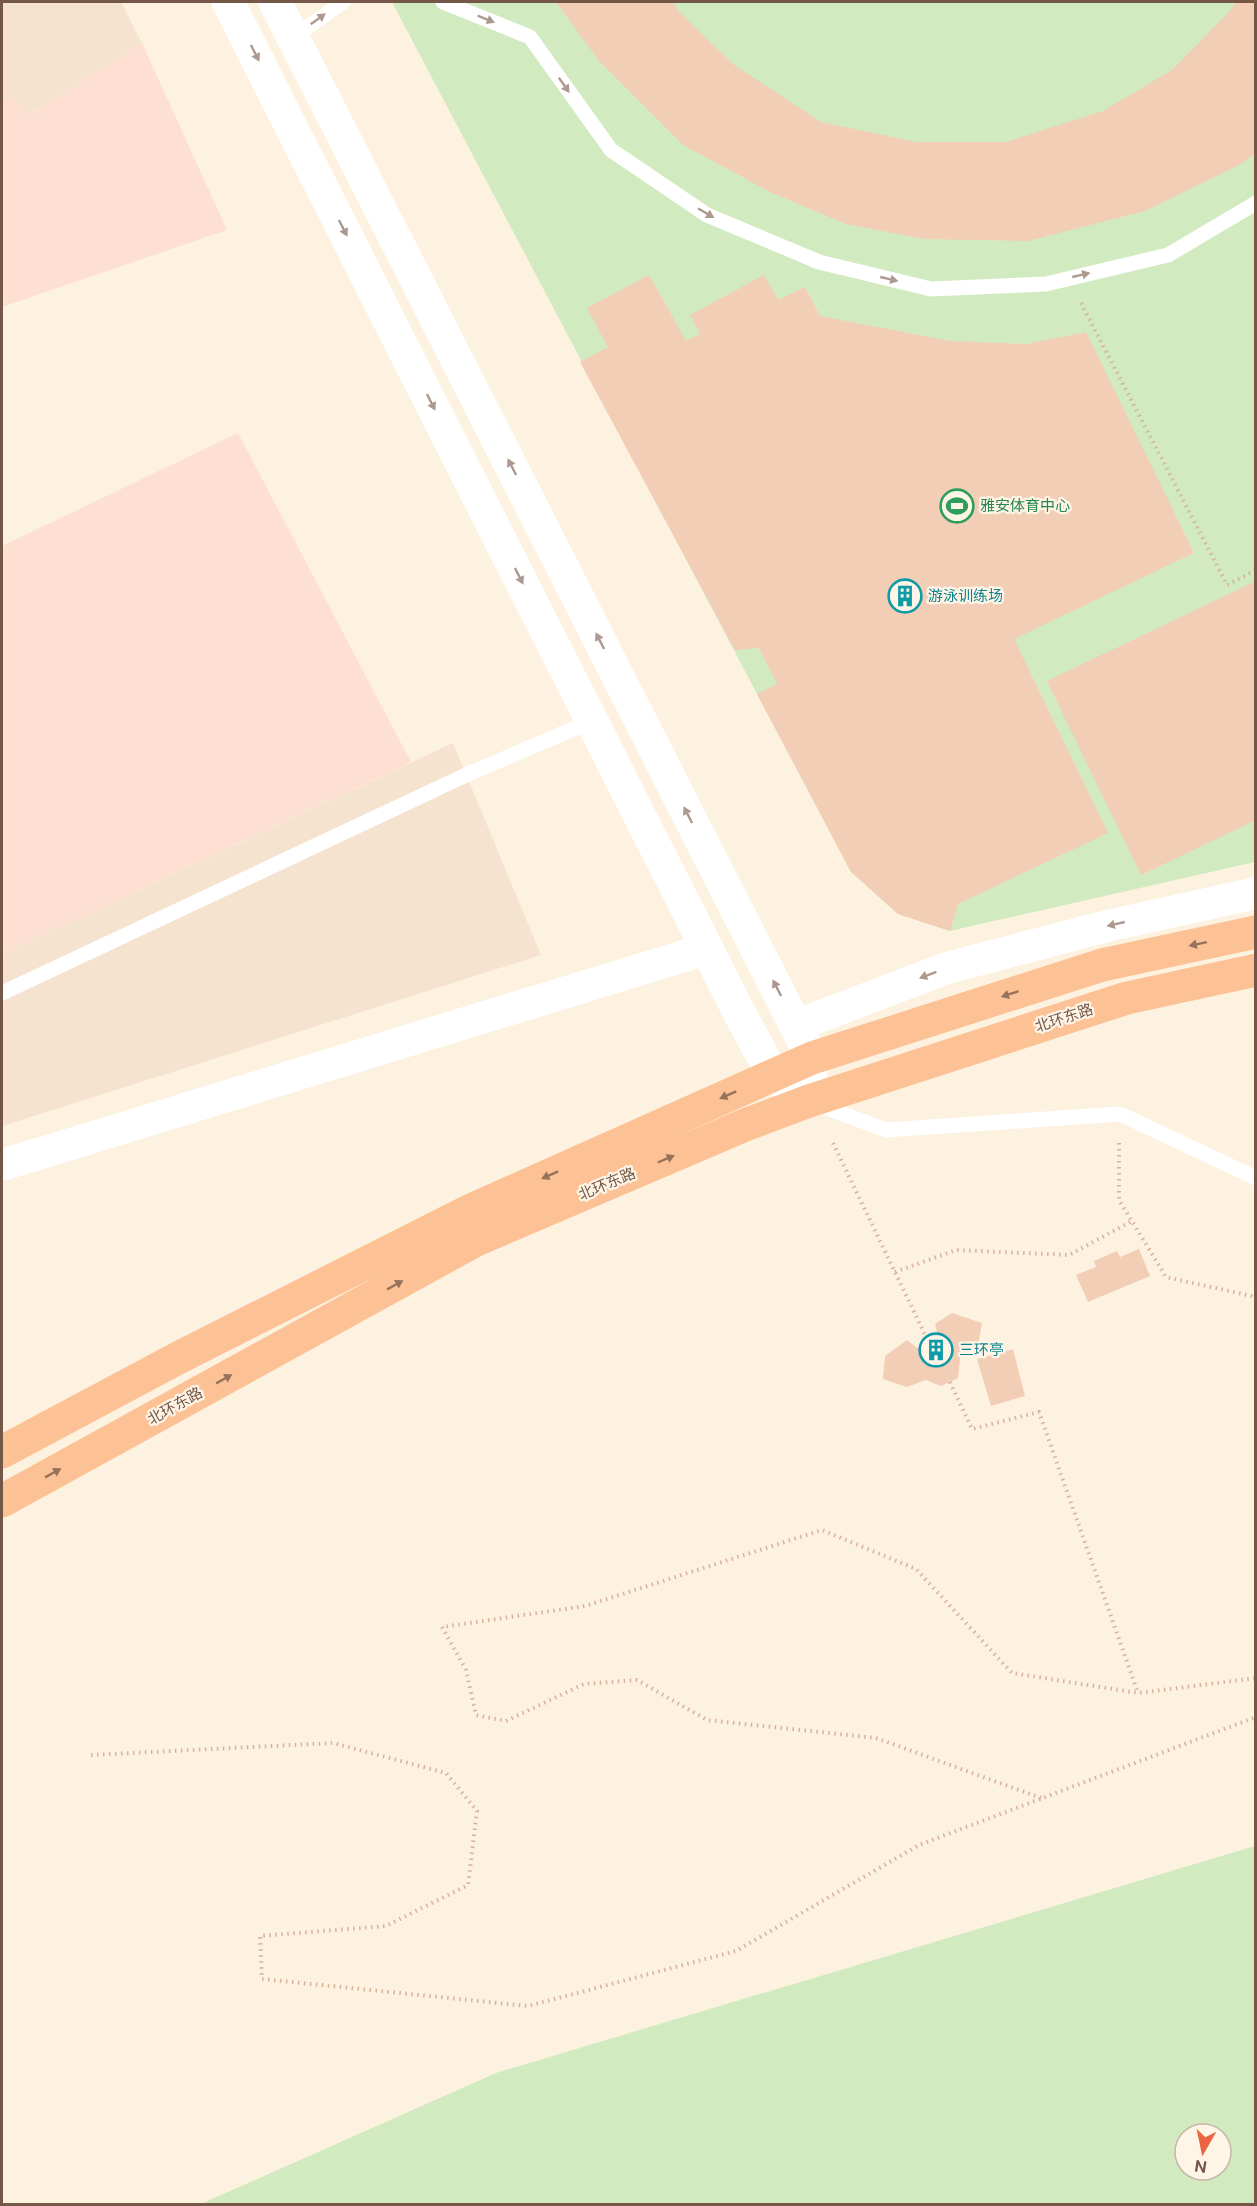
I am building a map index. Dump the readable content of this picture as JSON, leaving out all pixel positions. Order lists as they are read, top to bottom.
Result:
{
  "streets": {
    "highway": ["北环东路"]
  },
  "places": {
    "sports": ["雅安体育中心"],
    "building": ["游泳训练场", "三环亭"]
  },
  "north": "bottom"
}
